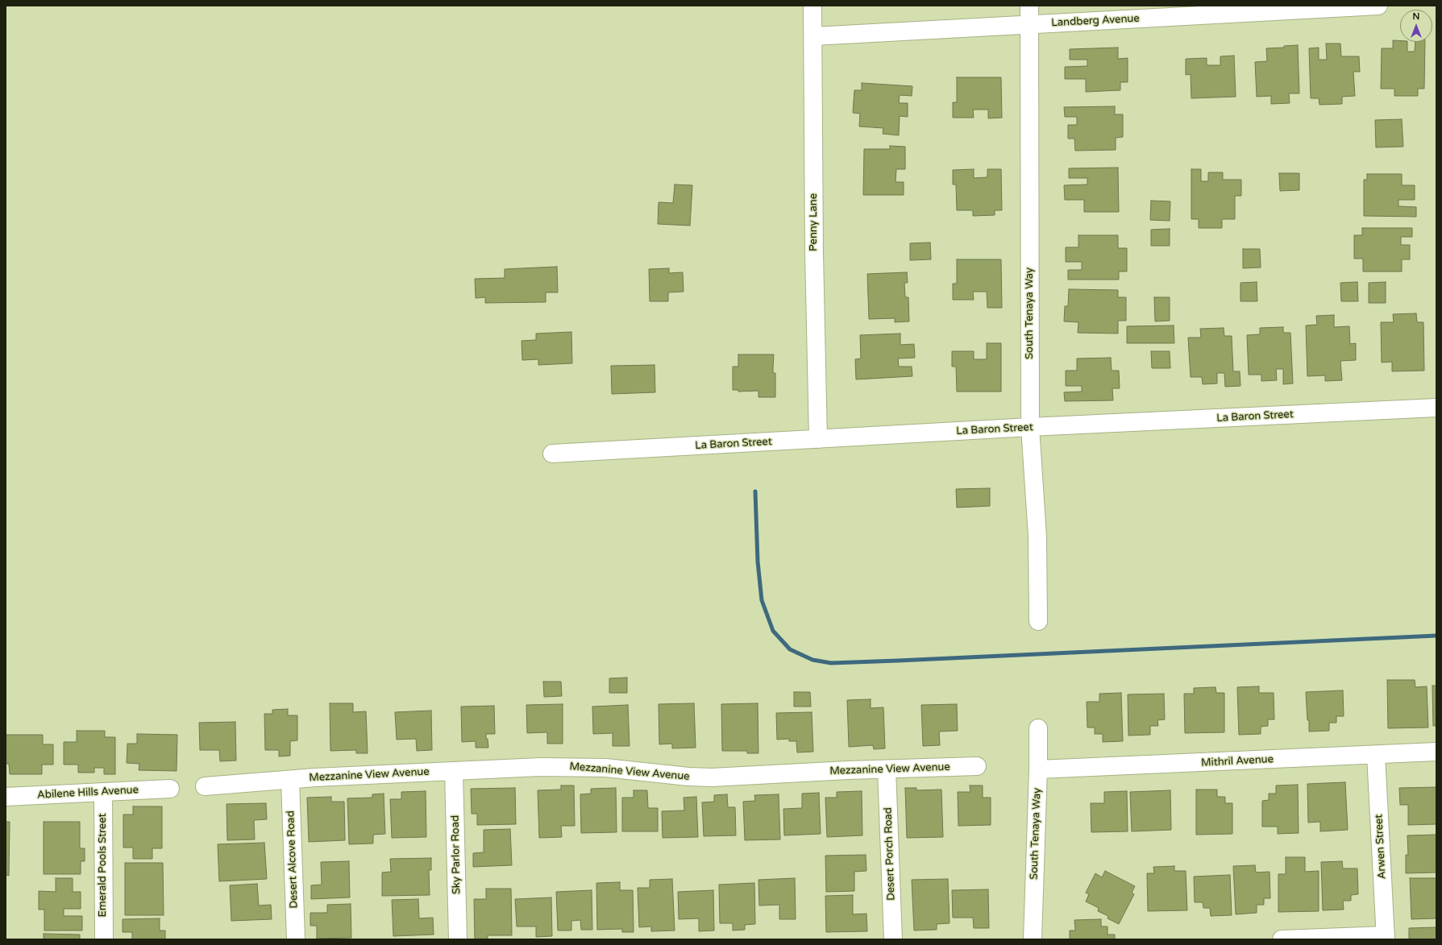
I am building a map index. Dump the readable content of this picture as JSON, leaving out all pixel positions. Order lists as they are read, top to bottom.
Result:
{
  "streets": {
    "street": [
      "Landberg Avenue",
      "Penny Lane",
      "South Tenaya Way",
      "La Baron Street",
      "Mithril Avenue",
      "Mezzanine View Avenue",
      "Abilene Hills Avenue",
      "Arwen Street",
      "Desert Porch Road",
      "Sky Parlor Road",
      "Desert Alcove Road",
      "Emerald Pools Street"
    ]
  },
  "crossings": [
    ["Landberg Avenue", "Penny Lane"],
    ["Landberg Avenue", "South Tenaya Way"],
    ["Penny Lane", "La Baron Street"],
    ["South Tenaya Way", "La Baron Street"],
    ["South Tenaya Way", "Mithril Avenue"],
    ["Mithril Avenue", "Arwen Street"],
    ["Mezzanine View Avenue", "Desert Porch Road"],
    ["Mezzanine View Avenue", "Sky Parlor Road"],
    ["Mezzanine View Avenue", "Desert Alcove Road"],
    ["Abilene Hills Avenue", "Emerald Pools Street"]
  ],
  "north": "top"
}
